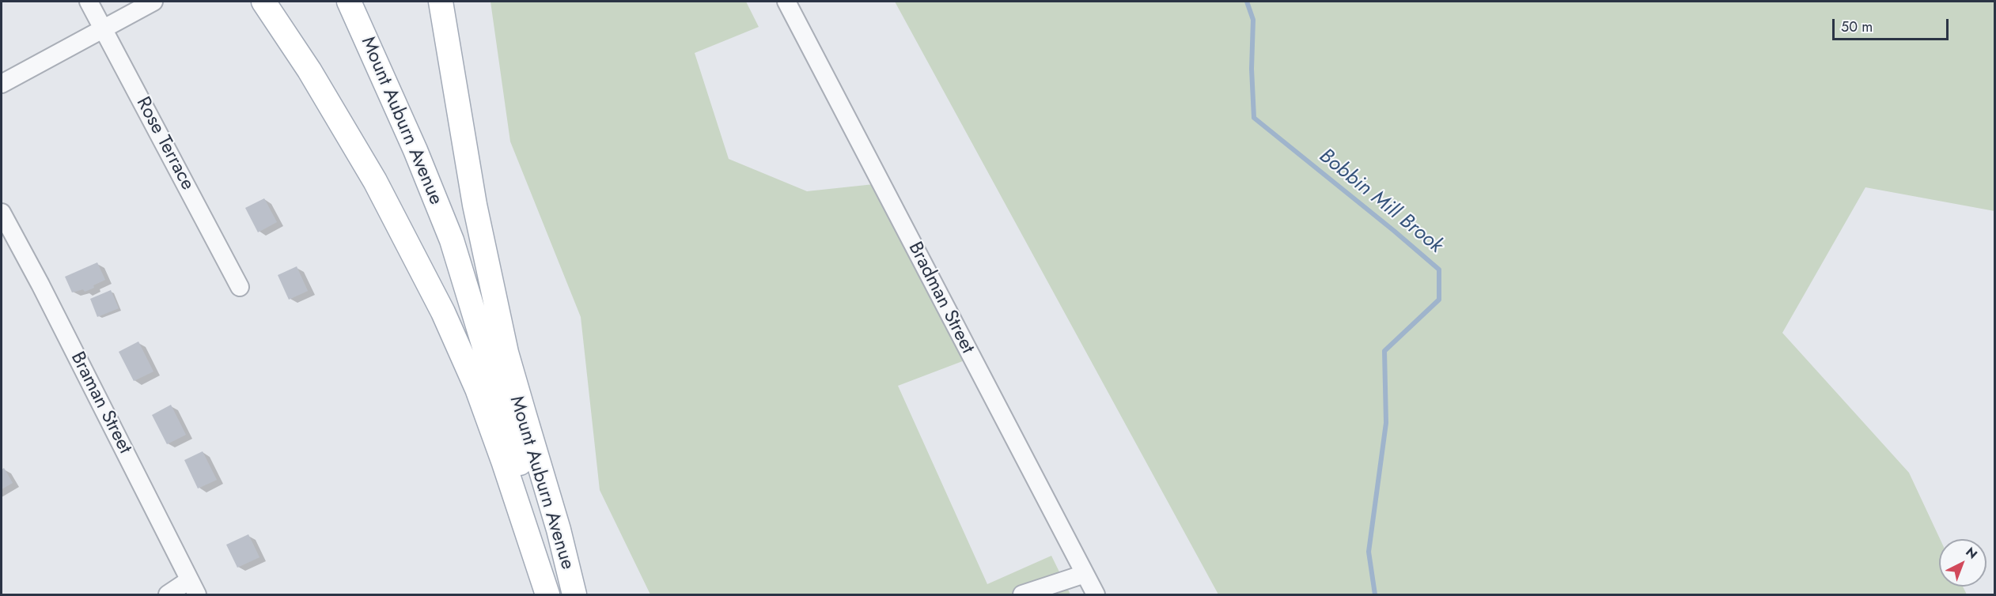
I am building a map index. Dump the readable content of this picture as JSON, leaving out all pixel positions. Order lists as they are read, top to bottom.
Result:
{
  "streets": {
    "main road": ["Mount Auburn Avenue"],
    "street": ["Rose Terrace", "Bradman Street", "Braman Street"]
  },
  "water": ["Bobbin Mill Brook"],
  "scale_bar": "50 m",
  "north": "top right"
}
